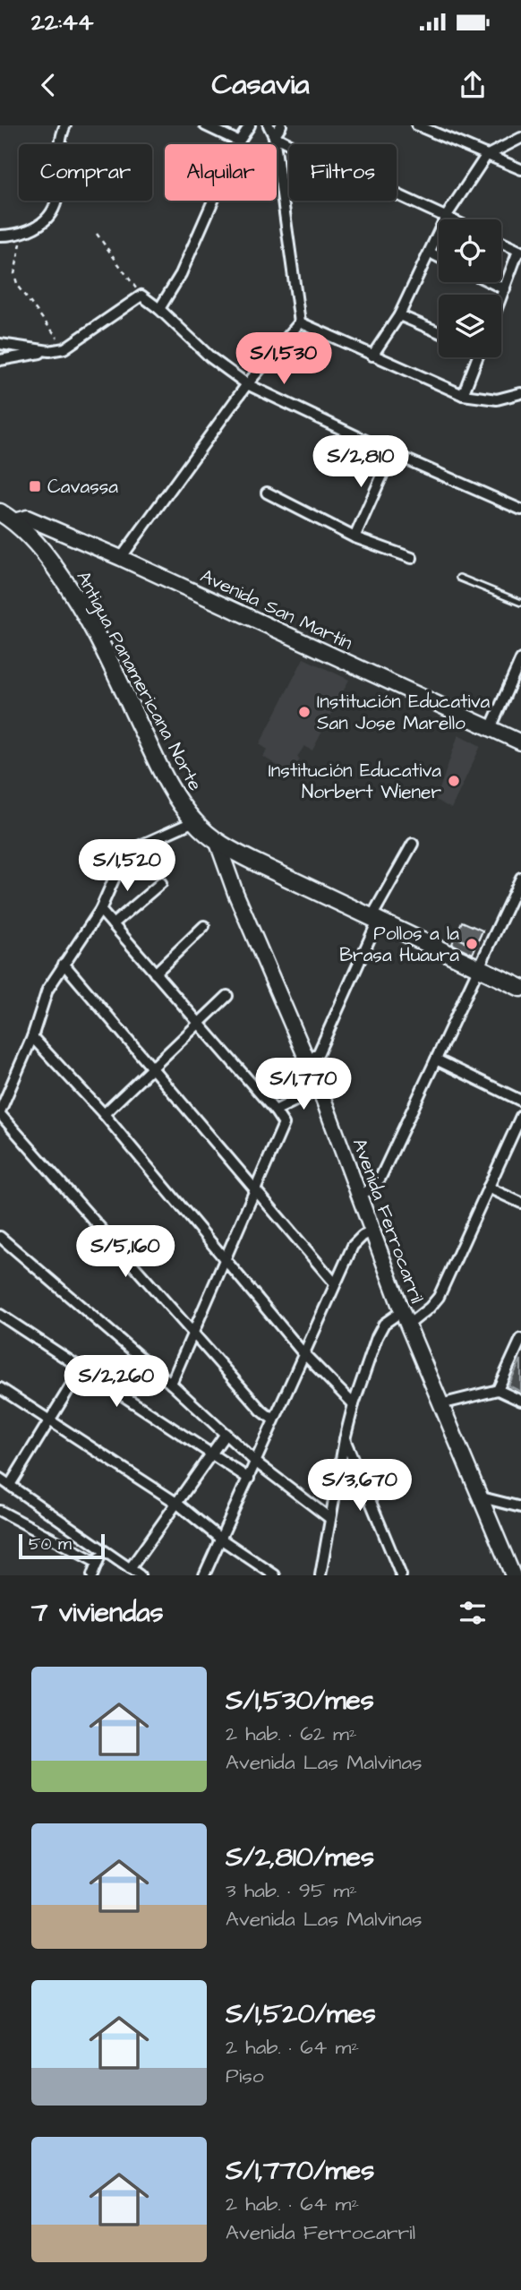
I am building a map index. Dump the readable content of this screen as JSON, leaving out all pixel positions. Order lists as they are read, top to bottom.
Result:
{
  "streets": {
    "main road": ["Avenida San Martín", "Antigua Panamericana Norte", "Avenida Ferrocarril"]
  },
  "crossings": [
    ["Avenida San Martín", "Antigua Panamericana Norte"],
    ["Antigua Panamericana Norte", "Avenida Ferrocarril"]
  ],
  "places": {
    "transit": ["Cavassa"],
    "other": ["Institución Educativa San Jose Marello", "Institución Educativa Norbert Wiener", "Pollos a la Brasa Huaura"]
  },
  "scale_bar": "50 m",
  "page": {
    "status": "22:44",
    "header": "Casavia",
    "chip": ["Comprar", "Alquilar", "Filtros"],
    "price": [
      "S/1,530",
      "S/2,810",
      "S/1,520",
      "S/1,770",
      "S/5,160",
      "S/2,260",
      "S/3,670"
    ],
    "scale": "50 m",
    "heading": "7 viviendas",
    "list": [
      {
        "name": "S/1,530/mes",
        "note": "2 hab. · 62 m² · Avenida Las Malvinas"
      },
      {
        "name": "S/2,810/mes",
        "note": "3 hab. · 95 m² · Avenida Las Malvinas"
      },
      {
        "name": "S/1,520/mes",
        "note": "2 hab. · 64 m² · Piso"
      },
      {
        "name": "S/1,770/mes",
        "note": "2 hab. · 64 m² · Avenida Ferrocarril"
      }
    ]
  }
}
